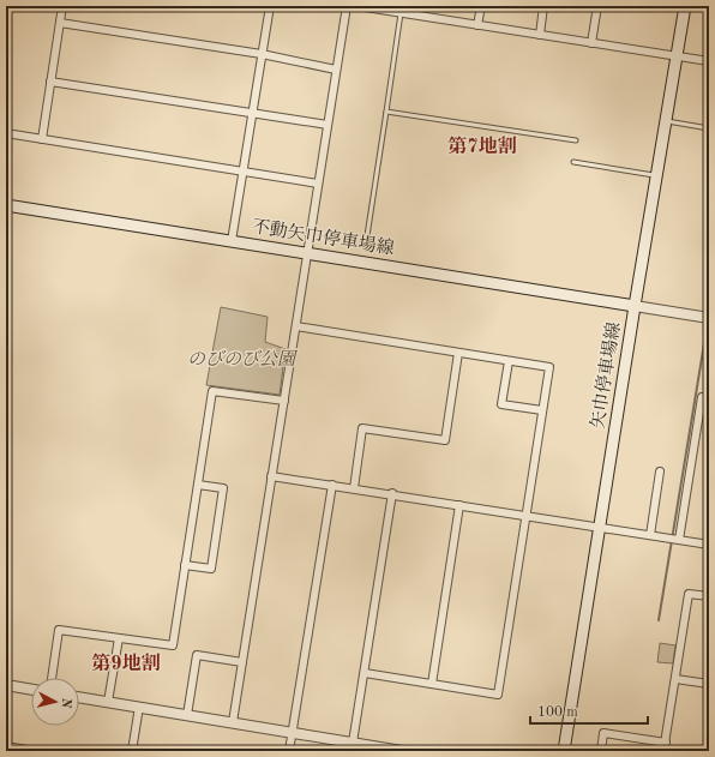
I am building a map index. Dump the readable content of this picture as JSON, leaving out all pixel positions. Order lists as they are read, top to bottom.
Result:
{
  "streets": {
    "main road": ["不動矢巾停車場線", "矢巾停車場線"]
  },
  "crossings": [
    ["不動矢巾停車場線", "矢巾停車場線"]
  ],
  "districts": ["第7地割", "第9地割"],
  "parks": ["のびのび公園"],
  "scale_bar": "100 m",
  "north": "right"
}
